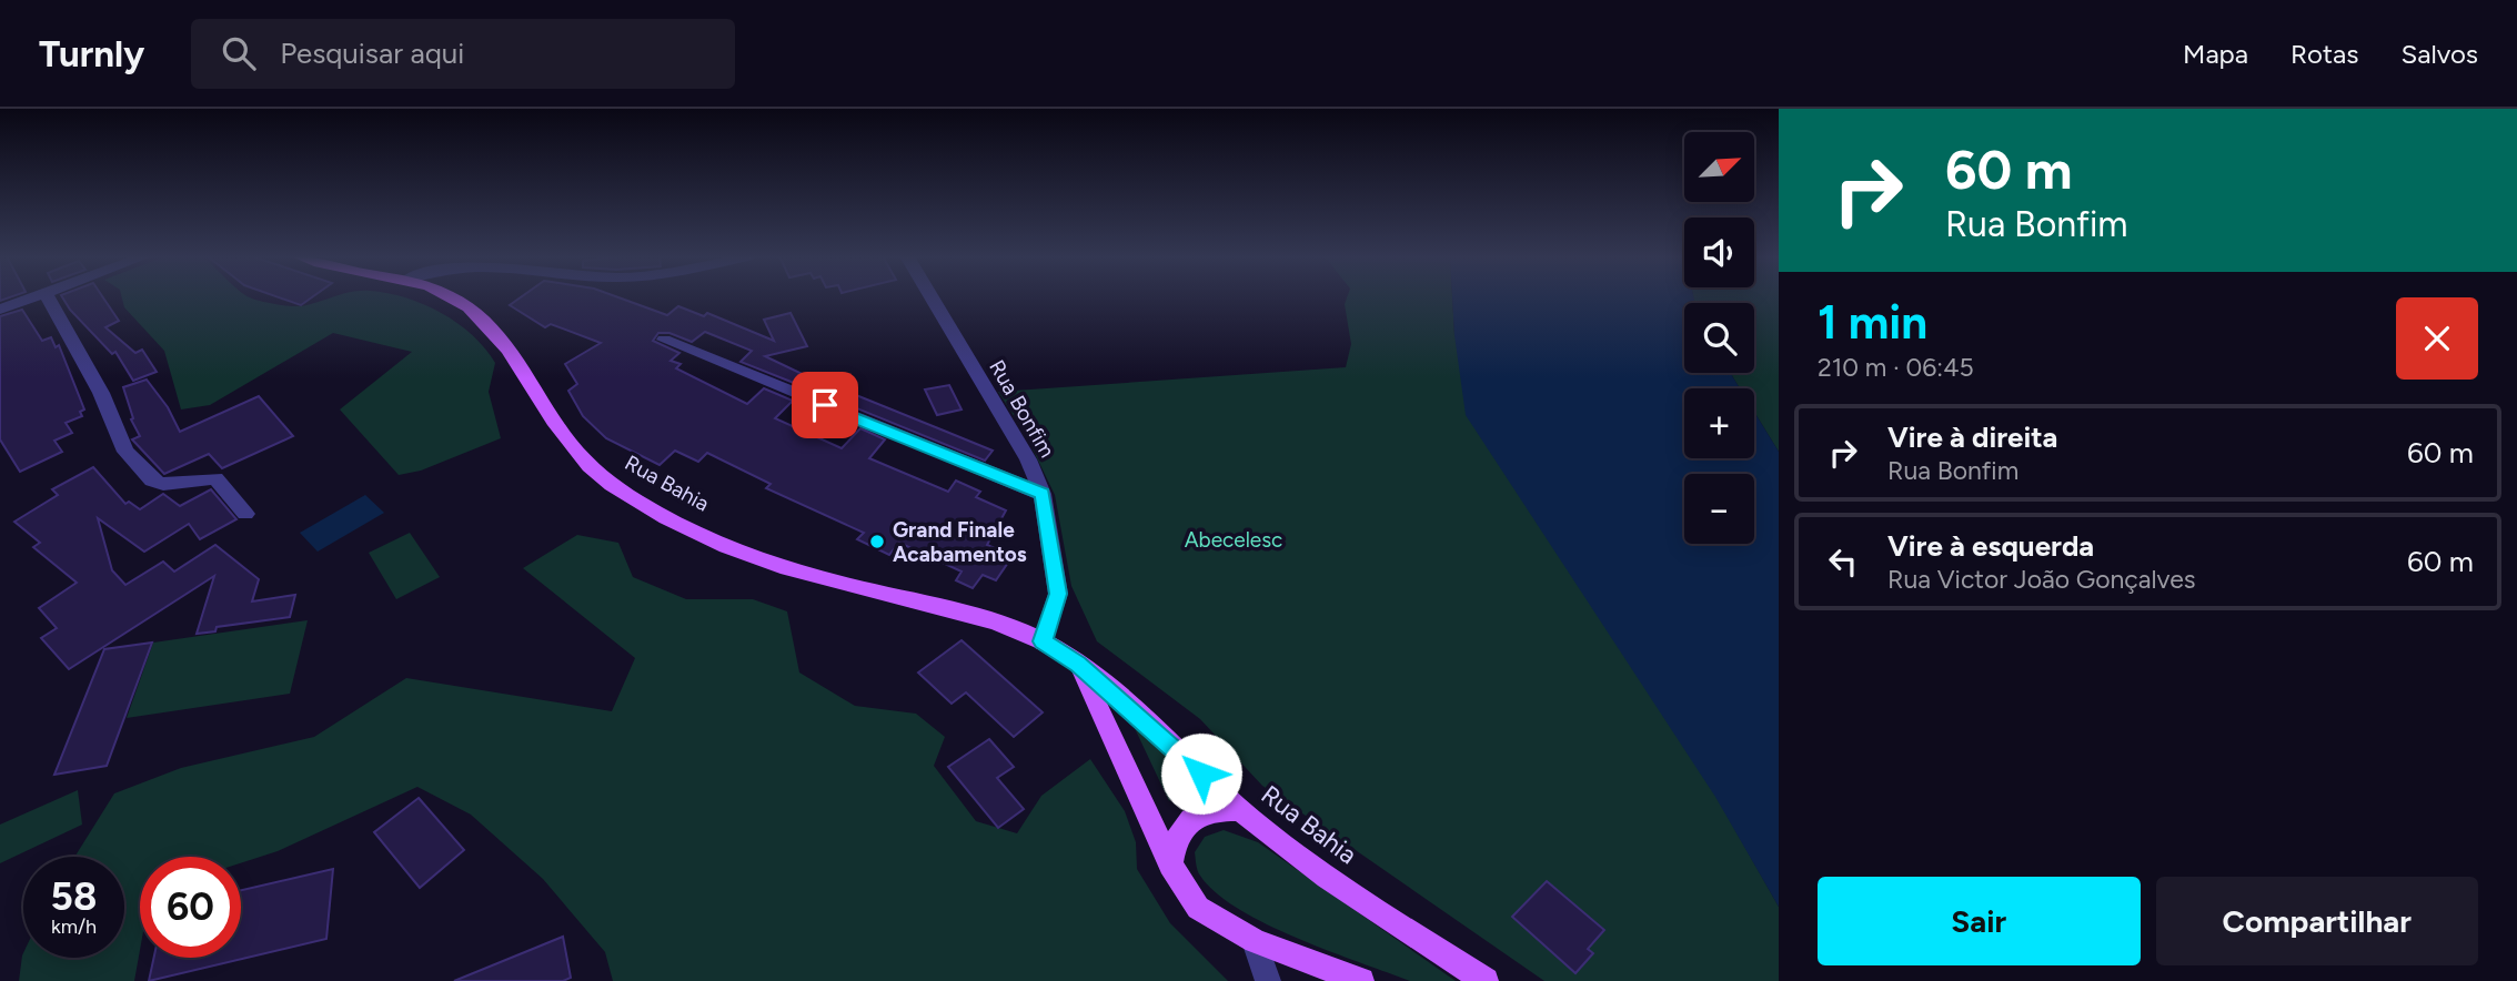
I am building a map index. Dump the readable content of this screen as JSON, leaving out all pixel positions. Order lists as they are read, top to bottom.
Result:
{
  "streets": {
    "main road": ["Rua Bahia"],
    "street": ["Rua Bonfim"]
  },
  "crossings": [
    ["Rua Bonfim", "Rua Bahia"]
  ],
  "parks": ["Abecelesc"],
  "places": ["Grand Finale Acabamentos"],
  "north": "top right",
  "page": {
    "header": "Turnly",
    "search": "Pesquisar aqui",
    "nav": ["Mapa", "Rotas", "Salvos"],
    "turn": ["60 m", "Rua Bonfim"],
    "map_buttons": ["+", "−"],
    "heading": ["1 min", "210 m · 06:45"],
    "list": [
      {
        "name": "Vire à direita",
        "note": "Rua Bonfim",
        "value": "60 m"
      },
      {
        "name": "Vire à esquerda",
        "note": "Rua Victor João Gonçalves",
        "value": "60 m"
      }
    ],
    "speed": "58 km/h",
    "limit": "60",
    "buttons": ["Sair", "Compartilhar"]
  }
}
